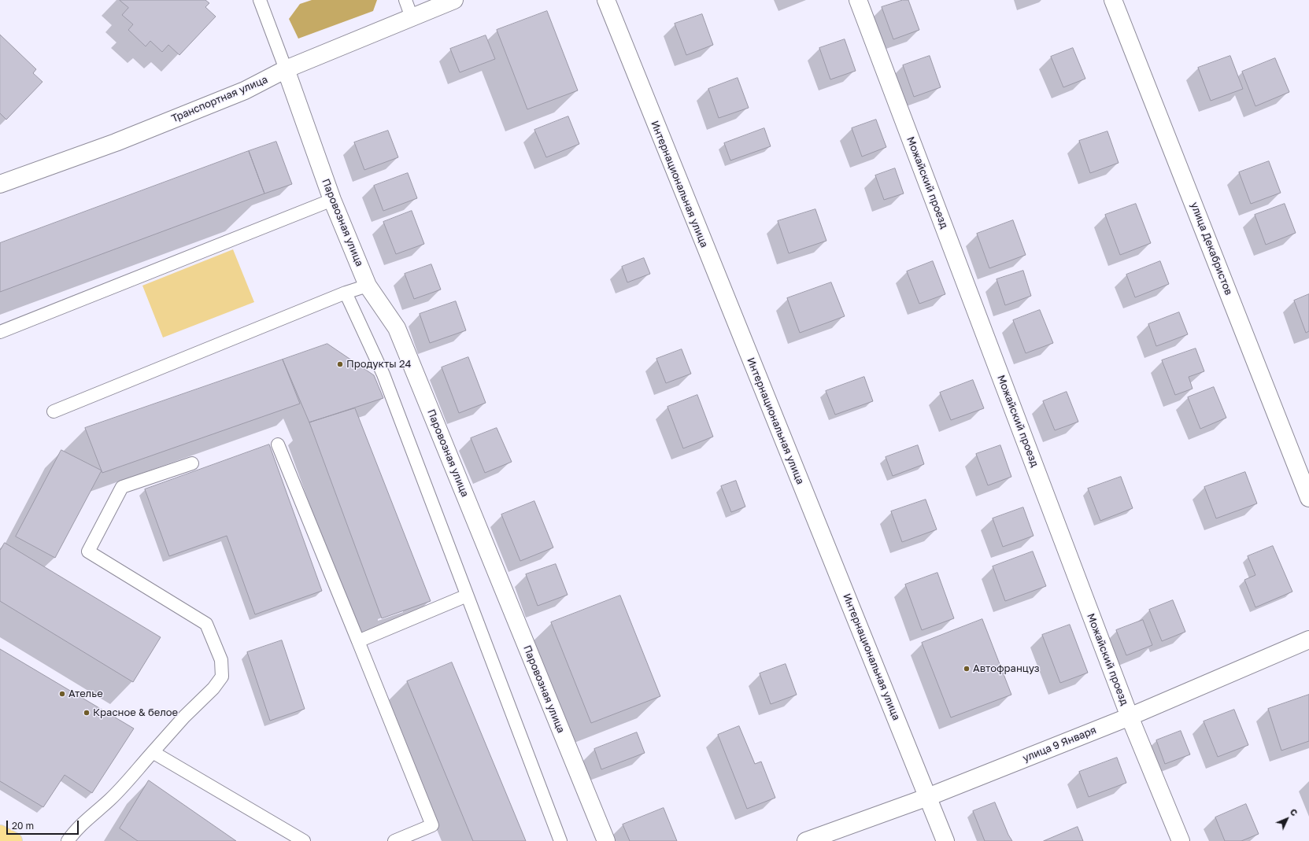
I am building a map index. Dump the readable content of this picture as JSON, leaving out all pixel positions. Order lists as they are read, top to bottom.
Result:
{
  "streets": {
    "street": [
      "Транспортная улица",
      "Можайский проезд",
      "Интернациональная улица",
      "Паровозная улица",
      "улица Декабристов",
      "улица 9 Января"
    ]
  },
  "crossings": [
    ["Транспортная улица", "Паровозная улица"],
    ["Можайский проезд", "улица 9 Января"],
    ["Интернациональная улица", "улица 9 Января"]
  ],
  "places": [
    "Продукты 24",
    "Автофранцуз",
    "Ателье",
    "Красное & белое"
  ],
  "scale_bar": "20 m",
  "north": "top right"
}
